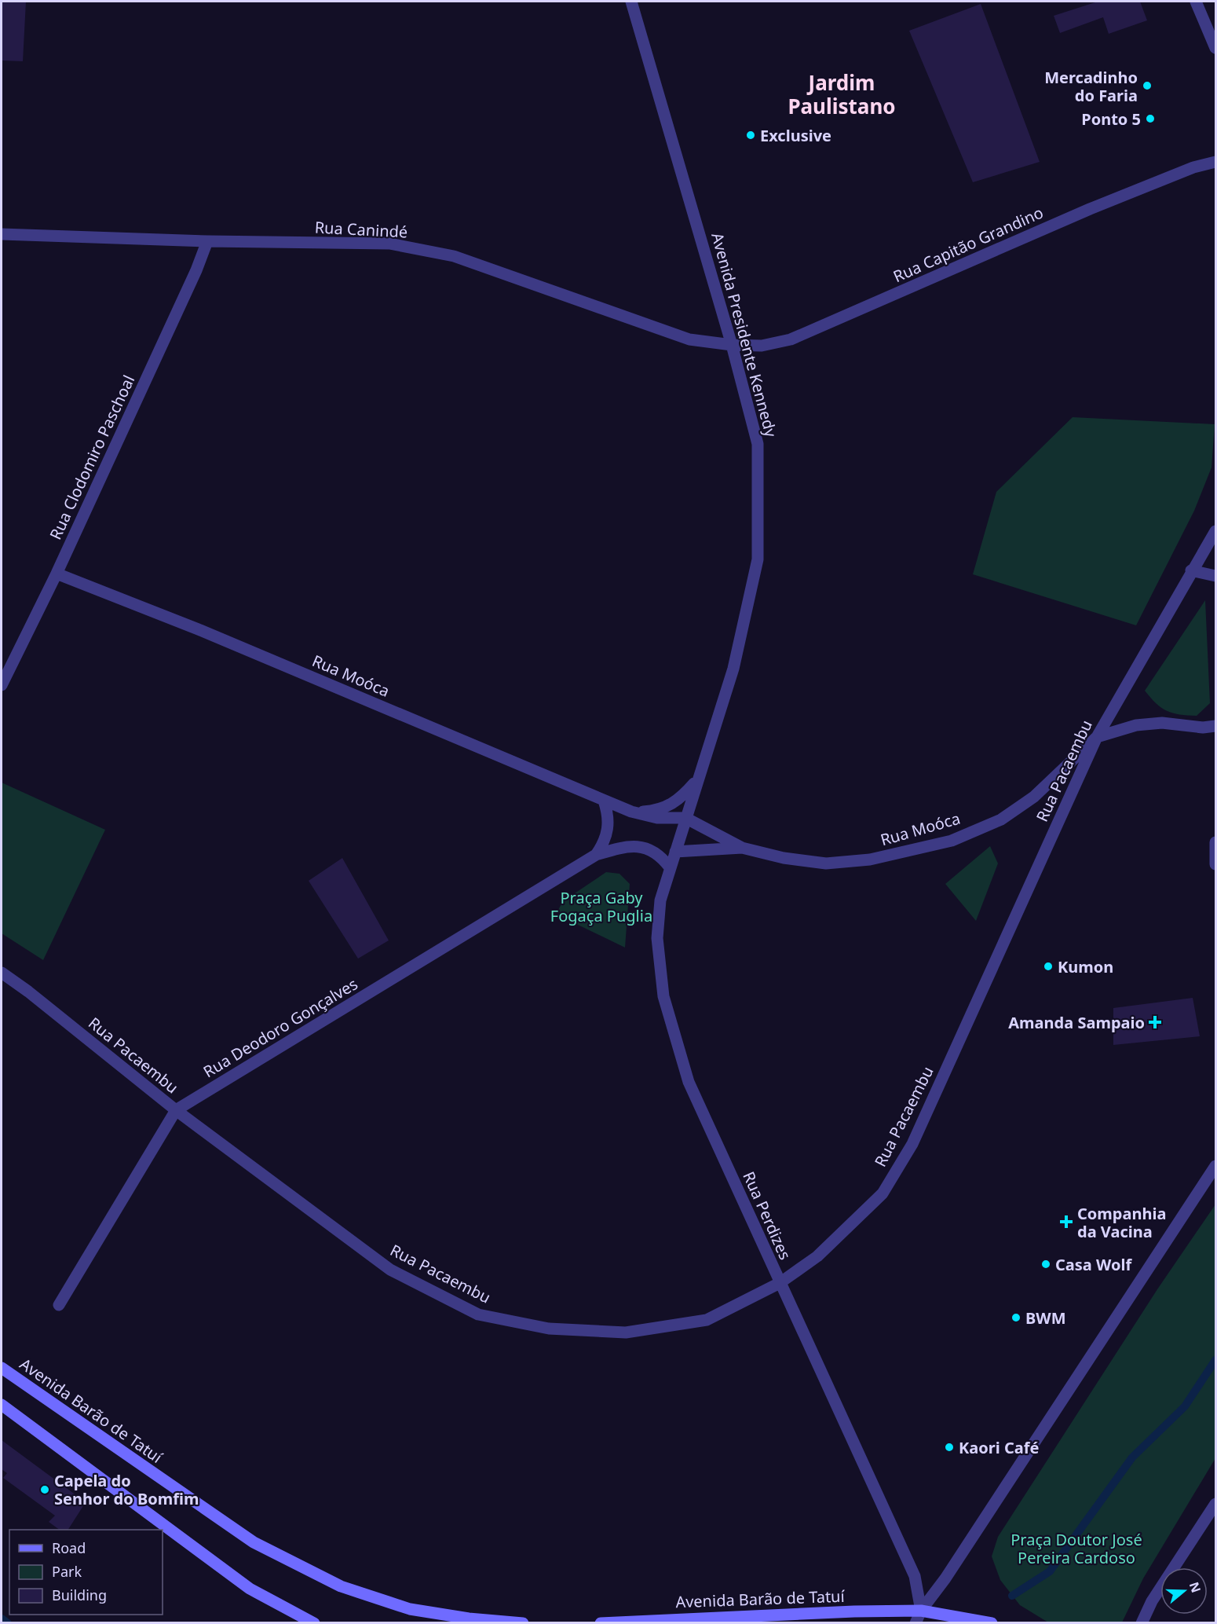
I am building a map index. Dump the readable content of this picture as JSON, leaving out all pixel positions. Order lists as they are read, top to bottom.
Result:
{
  "streets": {
    "main road": ["Avenida Barão de Tatuí"],
    "street": [
      "Rua Canindé",
      "Rua Capitão Grandino",
      "Avenida Presidente Kennedy",
      "Rua Clodomiro Paschoal",
      "Rua Moóca",
      "Rua Pacaembu",
      "Rua Deodoro Gonçalves",
      "Rua Perdizes"
    ]
  },
  "crossings": [
    ["Rua Canindé", "Rua Capitão Grandino"],
    ["Rua Canindé", "Avenida Presidente Kennedy"],
    ["Rua Canindé", "Rua Clodomiro Paschoal"],
    ["Rua Capitão Grandino", "Avenida Presidente Kennedy"],
    ["Avenida Presidente Kennedy", "Rua Moóca"],
    ["Avenida Presidente Kennedy", "Rua Perdizes"],
    ["Rua Clodomiro Paschoal", "Rua Moóca"],
    ["Rua Moóca", "Rua Pacaembu"],
    ["Rua Moóca", "Rua Perdizes"],
    ["Rua Pacaembu", "Rua Deodoro Gonçalves"],
    ["Rua Pacaembu", "Rua Perdizes"],
    ["Rua Deodoro Gonçalves", "Rua Perdizes"],
    ["Rua Perdizes", "Avenida Barão de Tatuí"]
  ],
  "districts": ["Jardim Paulistano"],
  "parks": ["Praça Gaby Fogaça Puglia", "Praça Doutor José Pereira Cardoso"],
  "places": {
    "other": [
      "Mercadinho do Faria",
      "Ponto 5",
      "Exclusive",
      "Kumon",
      "Casa Wolf",
      "BWM",
      "Kaori Café",
      "Capela do Senhor do Bomfim"
    ],
    "health": ["Amanda Sampaio", "Companhia da Vacina"]
  },
  "legend": ["Road", "Park", "Building"],
  "north": "right"
}
